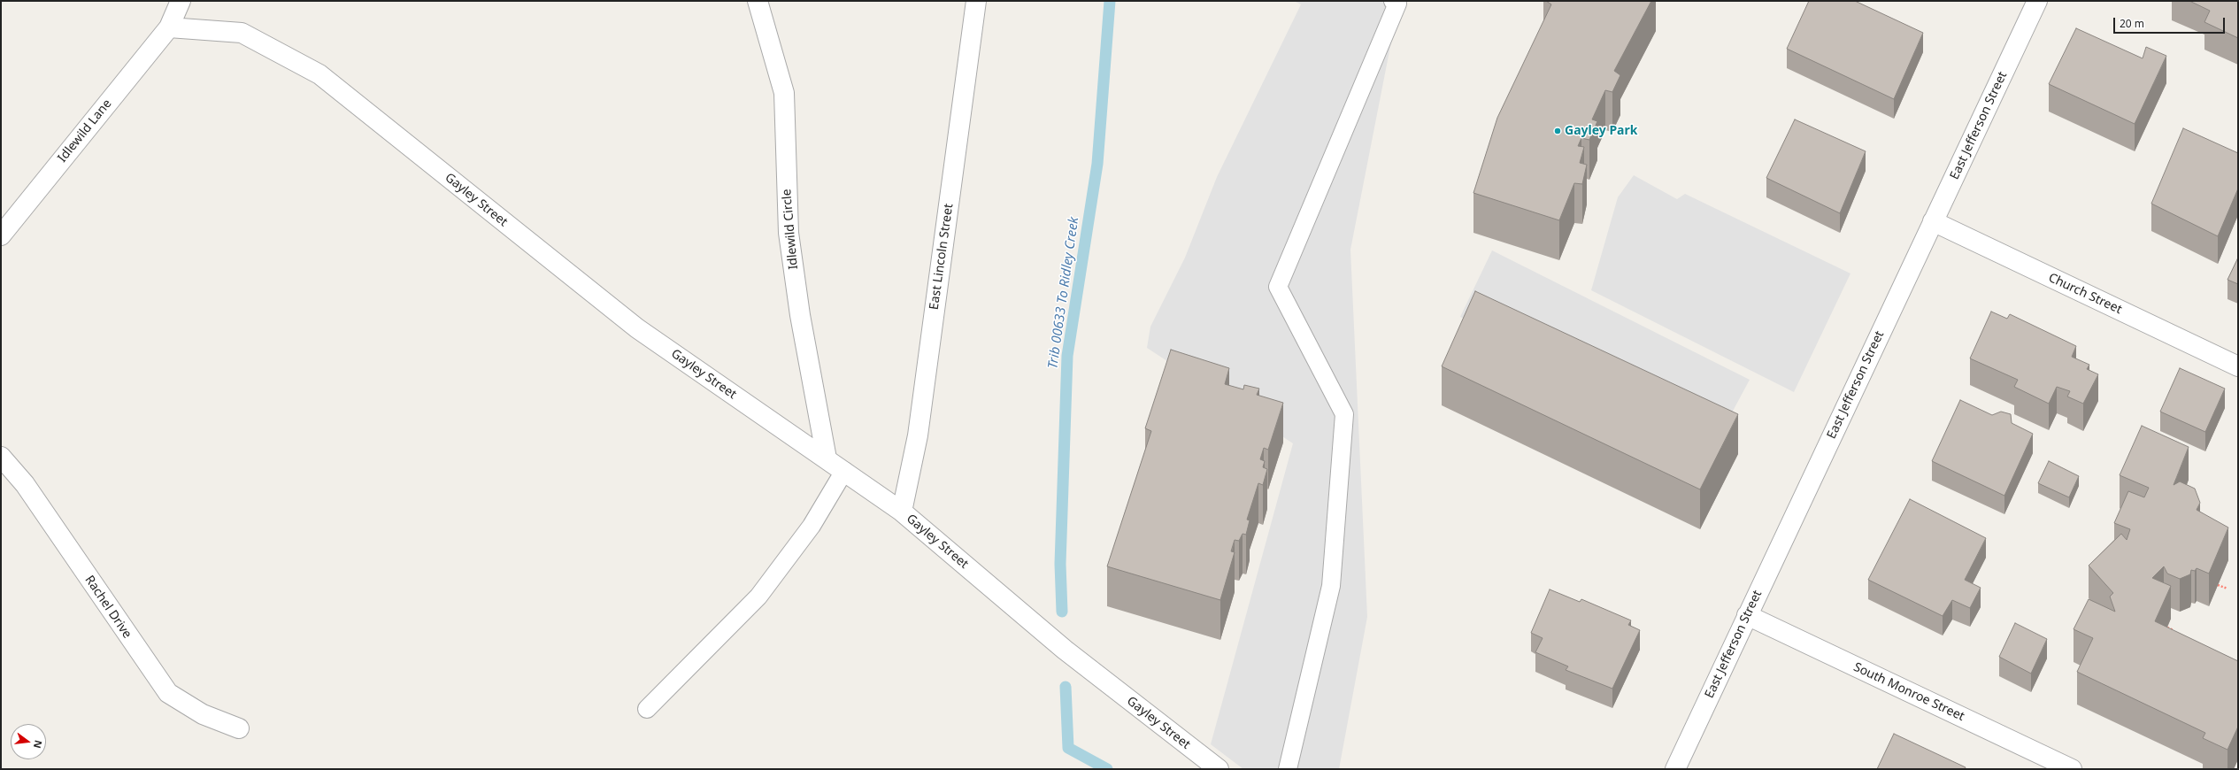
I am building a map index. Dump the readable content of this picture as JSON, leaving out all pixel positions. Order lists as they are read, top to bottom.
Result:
{
  "streets": {
    "street": [
      "East Jefferson Street",
      "Idlewild Lane",
      "Gayley Street",
      "Idlewild Circle",
      "East Lincoln Street",
      "Church Street",
      "Rachel Drive",
      "South Monroe Street"
    ]
  },
  "crossings": [
    ["East Jefferson Street", "Church Street"],
    ["East Jefferson Street", "South Monroe Street"],
    ["Idlewild Lane", "Gayley Street"],
    ["Gayley Street", "Idlewild Circle"],
    ["Gayley Street", "East Lincoln Street"]
  ],
  "water": ["Trib 00633 To Ridley Creek"],
  "places": ["Gayley Park"],
  "scale_bar": "20 m",
  "north": "right"
}
